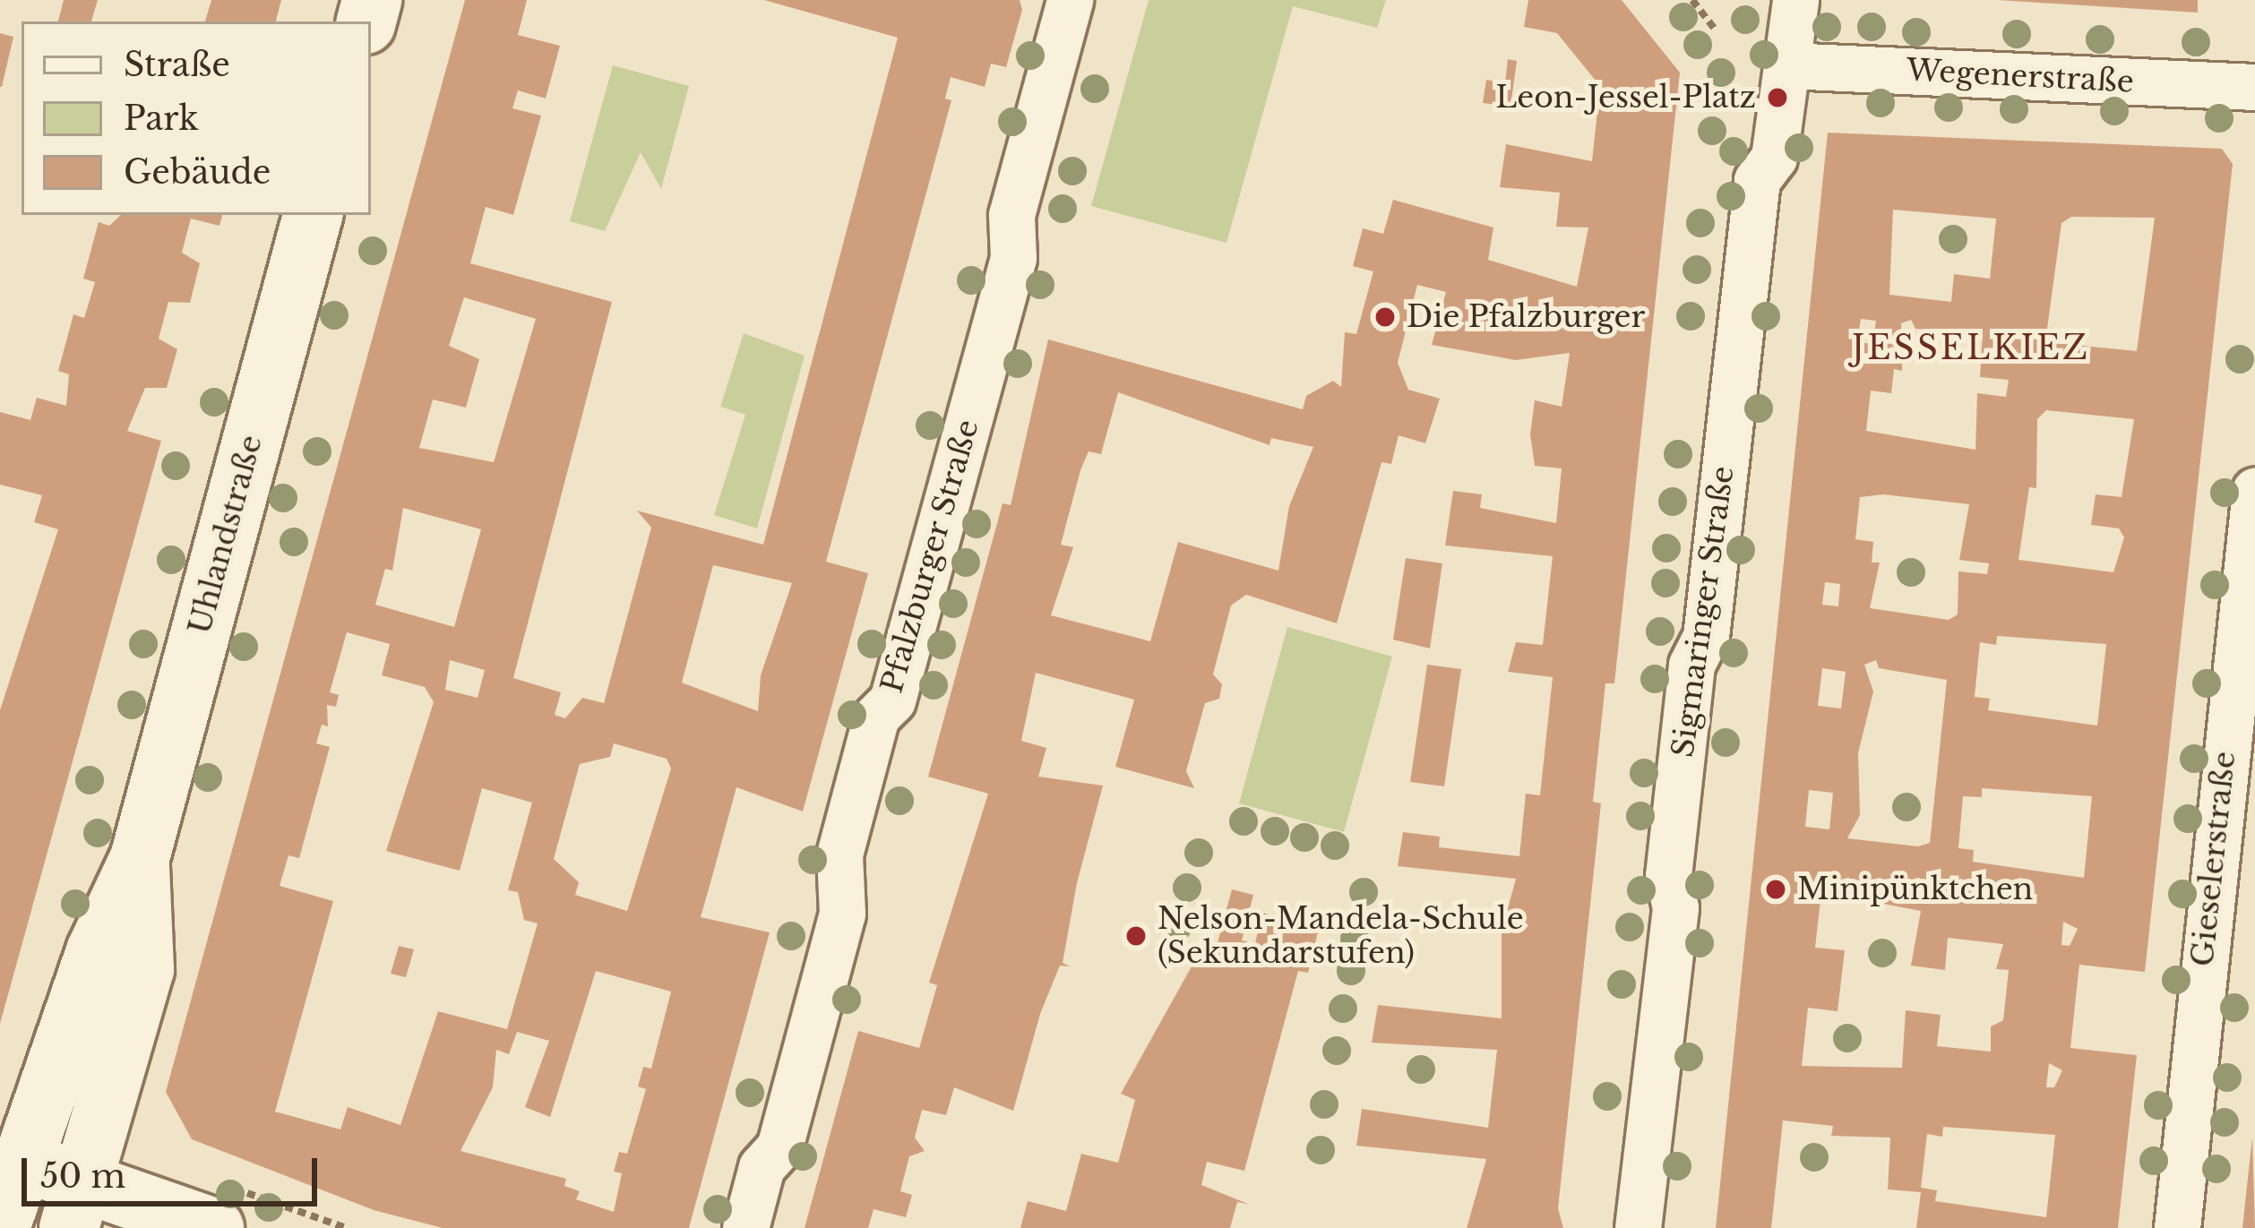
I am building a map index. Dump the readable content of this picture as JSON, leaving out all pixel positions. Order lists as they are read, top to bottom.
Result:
{
  "streets": {
    "street": [
      "Wegenerstraße",
      "Uhlandstraße",
      "Pfalzburger Straße",
      "Sigmaringer Straße",
      "Gieselerstraße"
    ]
  },
  "crossings": [
    ["Wegenerstraße", "Sigmaringer Straße"]
  ],
  "districts": ["JESSELKIEZ"],
  "places": [
    "Leon-Jessel-Platz",
    "Die Pfalzburger",
    "Minipünktchen",
    "Nelson-Mandela-Schule (Sekundarstufen)"
  ],
  "legend": ["Straße", "Park", "Gebäude"],
  "scale_bar": "50 m"
}
